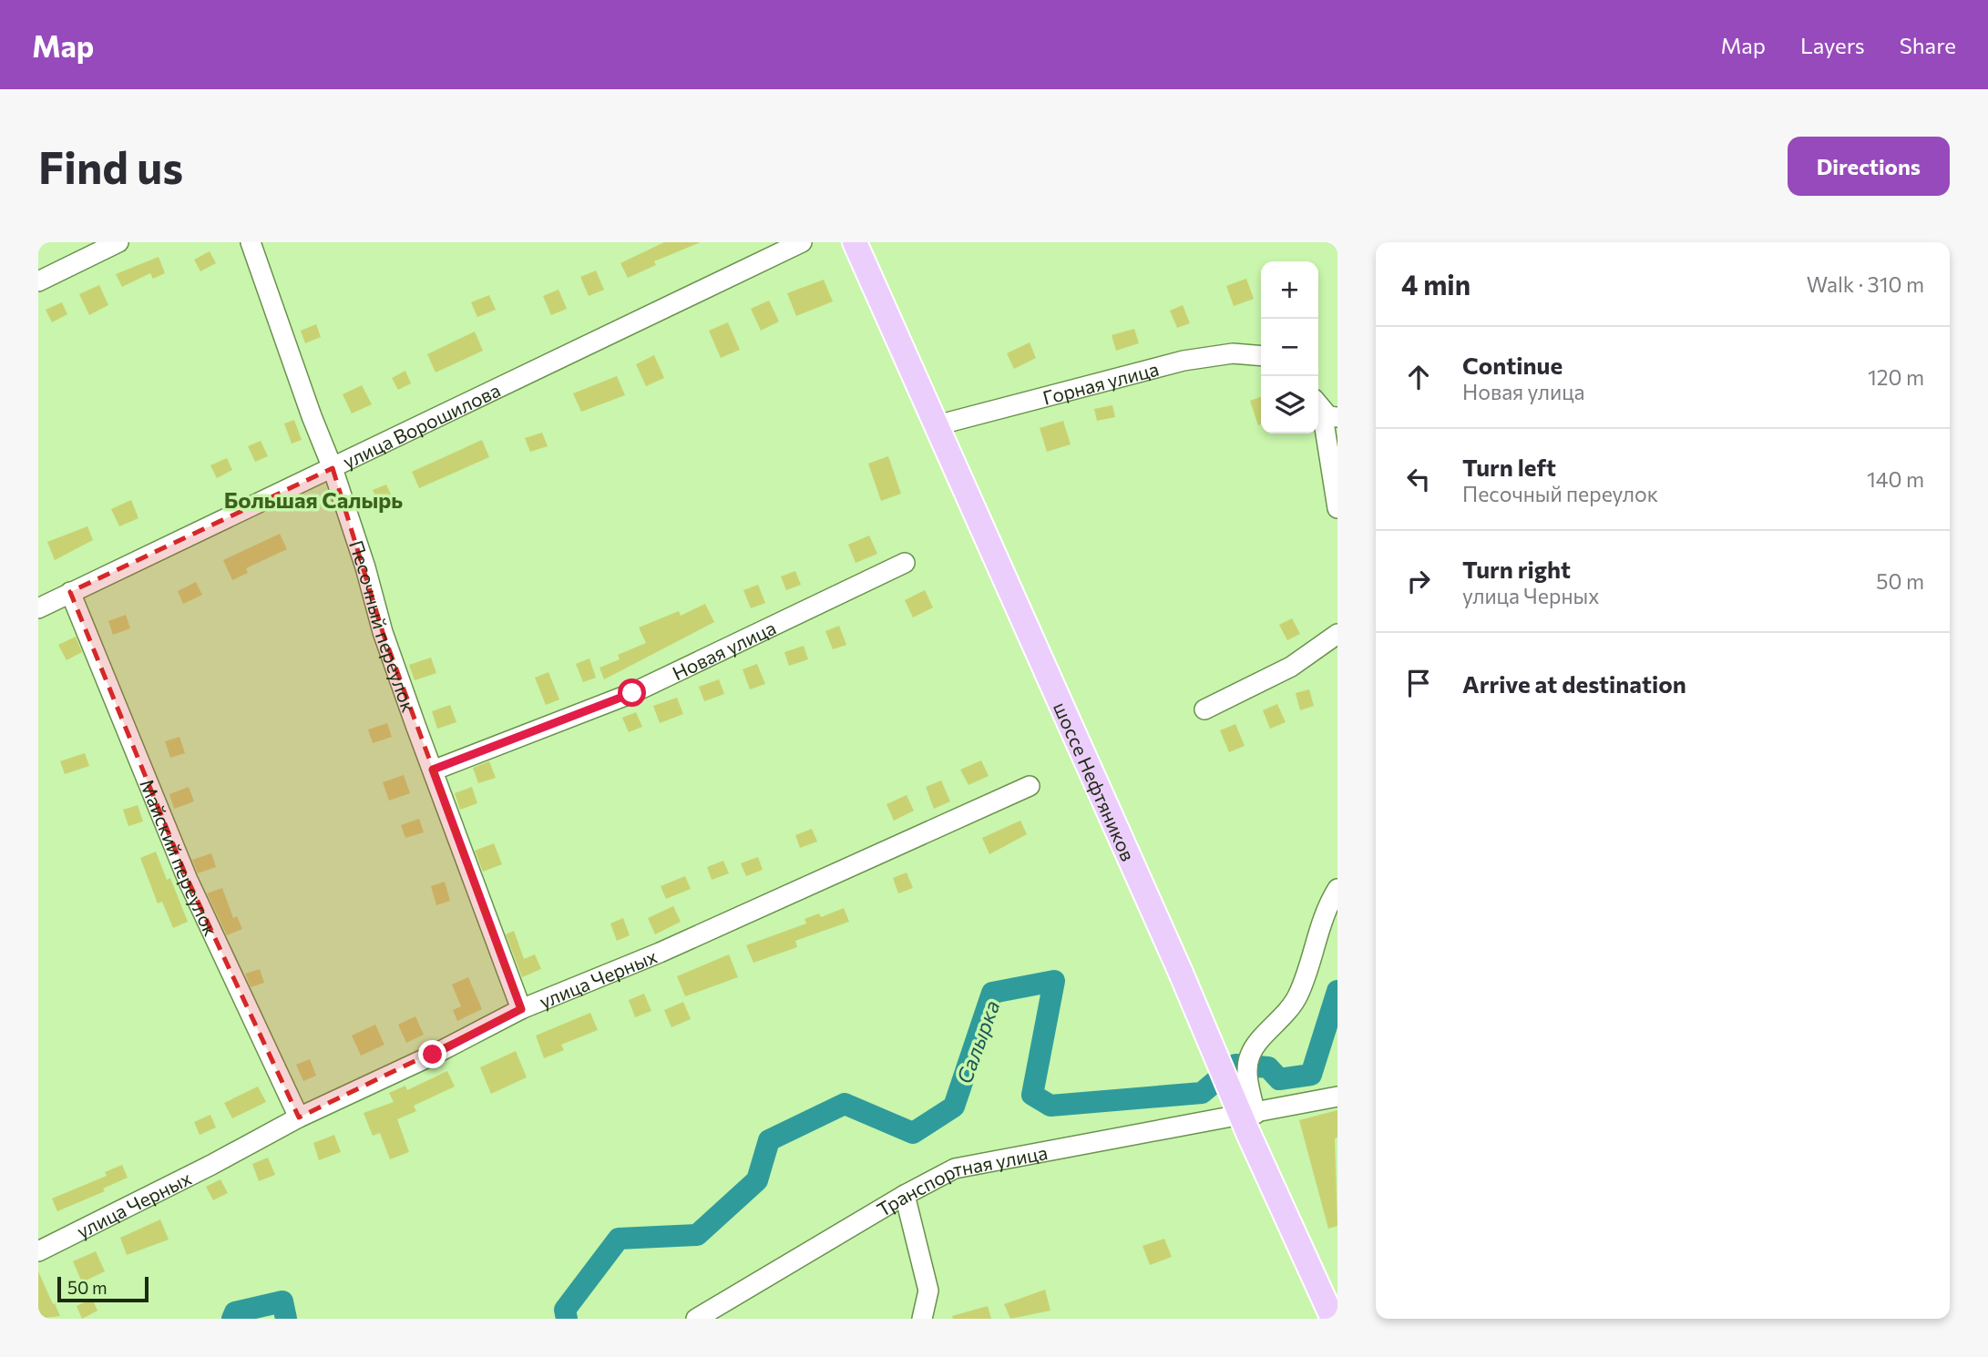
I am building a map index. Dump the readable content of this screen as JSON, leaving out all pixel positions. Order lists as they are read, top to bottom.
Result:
{
  "streets": {
    "main road": ["шоссе Нефтяников"],
    "street": [
      "Горная улица",
      "улица Ворошилова",
      "Песочный переулок",
      "Новая улица",
      "Майский переулок",
      "улица Черных",
      "Транспортная улица"
    ]
  },
  "crossings": [
    ["Горная улица", "шоссе Нефтяников"],
    ["улица Ворошилова", "Песочный переулок"],
    ["улица Ворошилова", "Майский переулок"],
    ["Песочный переулок", "Новая улица"],
    ["Песочный переулок", "улица Черных"],
    ["Майский переулок", "улица Черных"]
  ],
  "districts": ["Большая Салырь"],
  "water": ["Салырка"],
  "scale_bar": "50 m",
  "page": {
    "header": "Map",
    "nav": ["Map", "Layers", "Share"],
    "buttons": "Directions",
    "title": "Find us",
    "heading": ["4 min", "Walk · 310 m"],
    "map_buttons": ["+", "−"],
    "list": [
      ["Continue", "Новая улица", "120 m"],
      ["Turn left", "Песочный переулок", "140 m"],
      ["Turn right", "улица Черных", "50 m"],
      "Arrive at destination"
    ],
    "scale": "50 m"
  }
}
